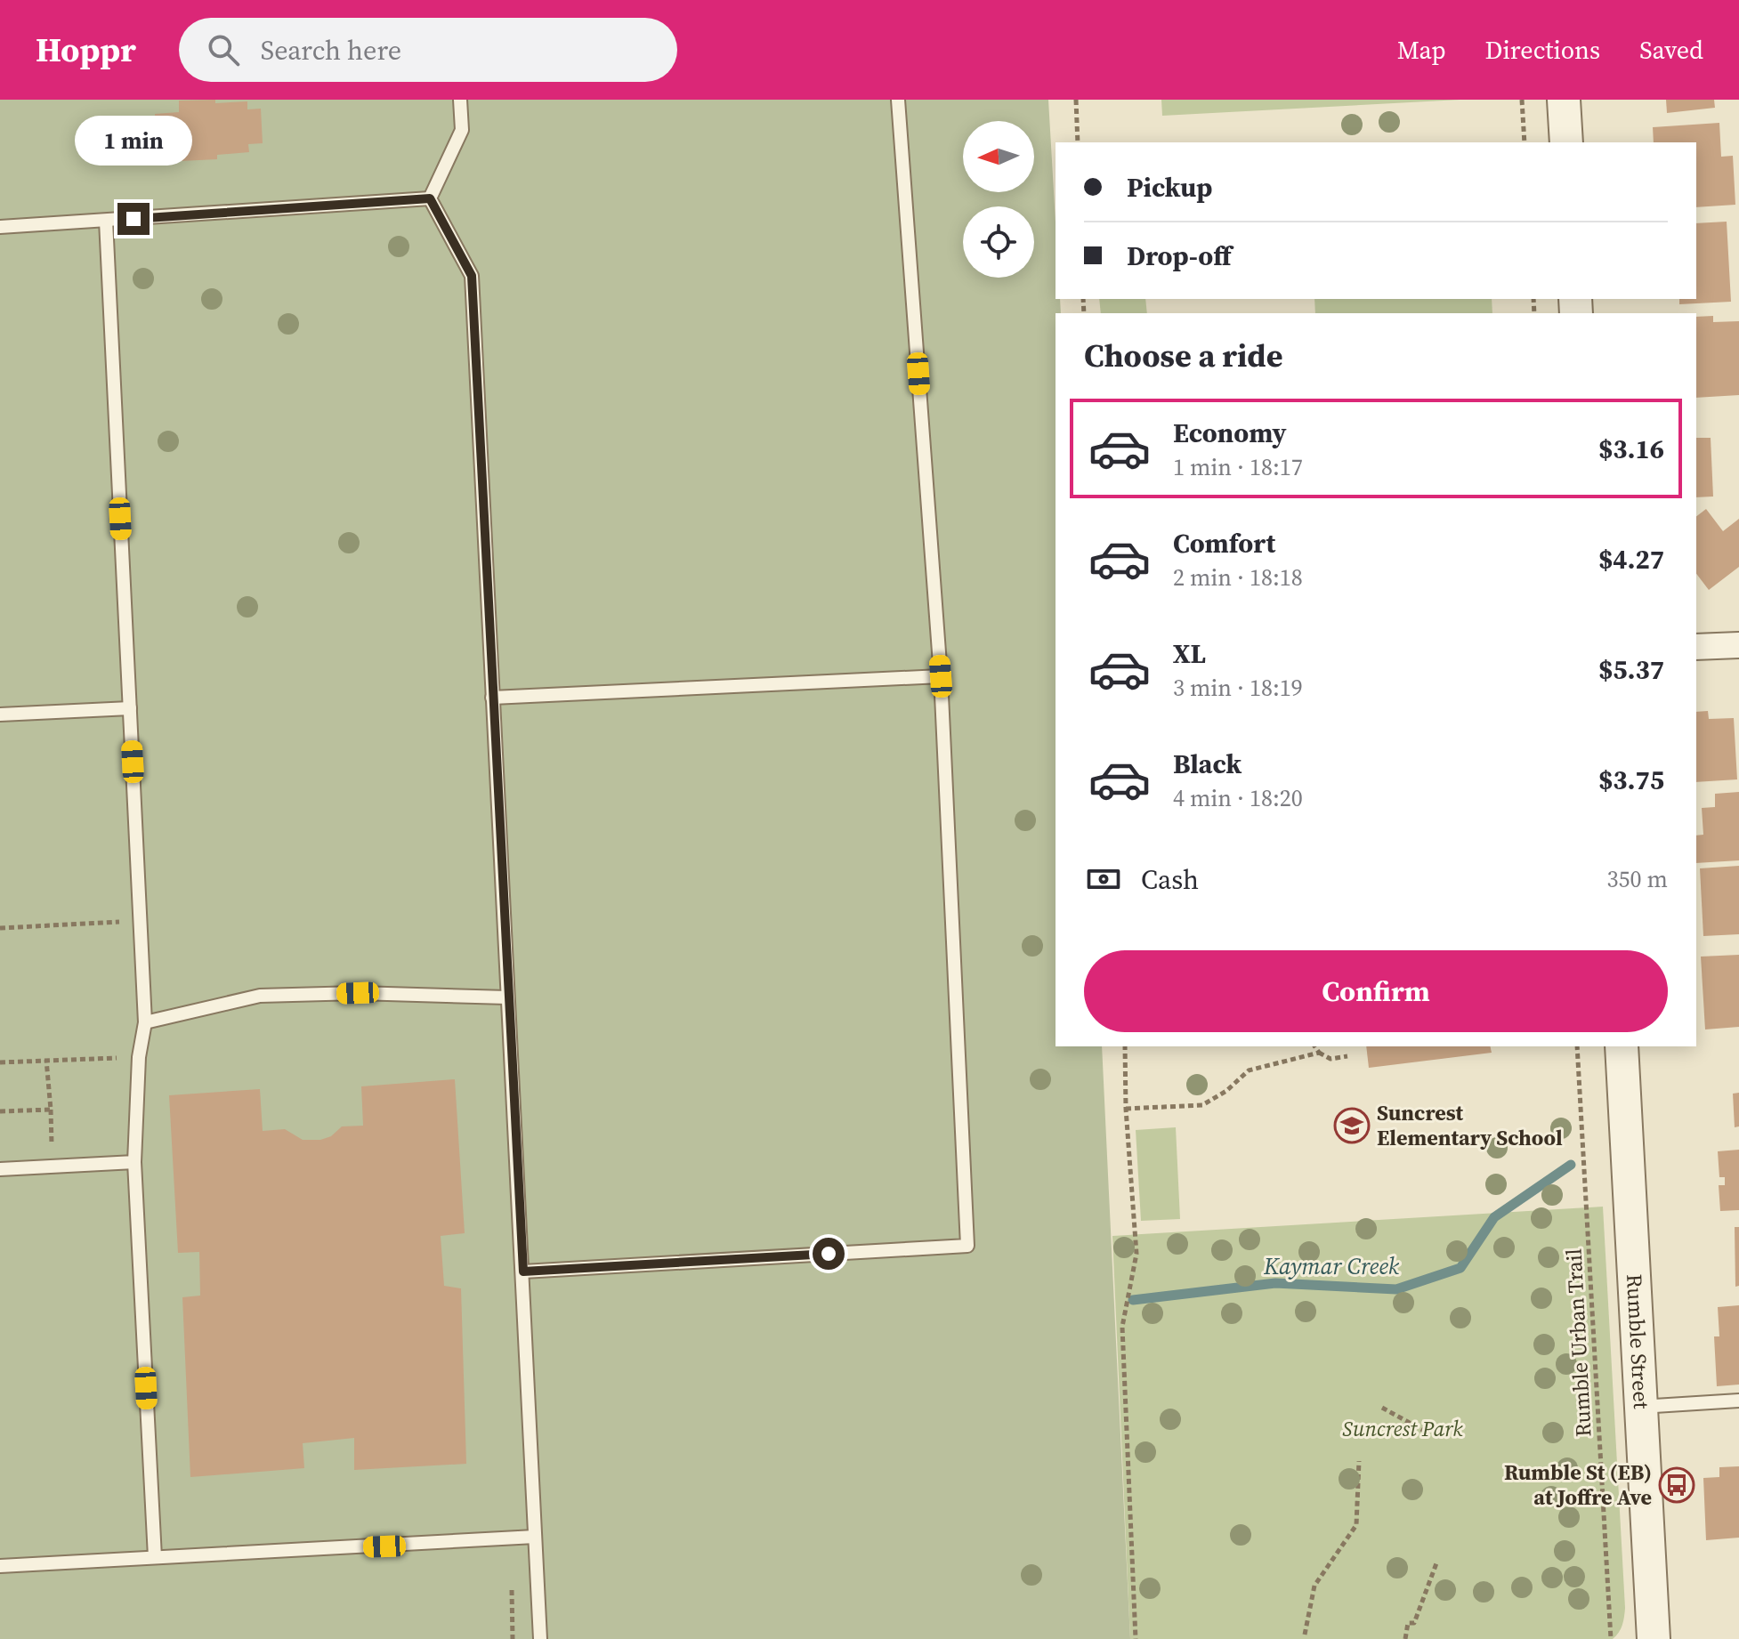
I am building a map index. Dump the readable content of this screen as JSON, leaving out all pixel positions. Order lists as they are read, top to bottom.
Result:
{
  "streets": {
    "street": ["Rumble Street"],
    "path": ["Rumble Urban Trail"]
  },
  "water": ["Kaymar Creek"],
  "parks": ["Suncrest Park"],
  "places": {
    "school or university": ["Suncrest Elementary School"],
    "bus stop": ["Rumble St (EB) at Joffre Ave"]
  },
  "north": "left",
  "page": {
    "header": "Hoppr",
    "search": "Search here",
    "nav": ["Map", "Directions", "Saved"],
    "bubble": "1 min",
    "banner": ["Pickup", "Drop-off"],
    "heading": "Choose a ride",
    "list": [
      {
        "name": "Economy",
        "note": "1 min · 18:17",
        "value": "$3.16"
      },
      {
        "name": "Comfort",
        "note": "2 min · 18:18",
        "value": "$4.27"
      },
      {
        "name": "XL",
        "note": "3 min · 18:19",
        "value": "$5.37"
      },
      {
        "name": "Black",
        "note": "4 min · 18:20",
        "value": "$3.75"
      }
    ],
    "pay": ["Cash", "350 m"],
    "buttons": "Confirm"
  }
}
